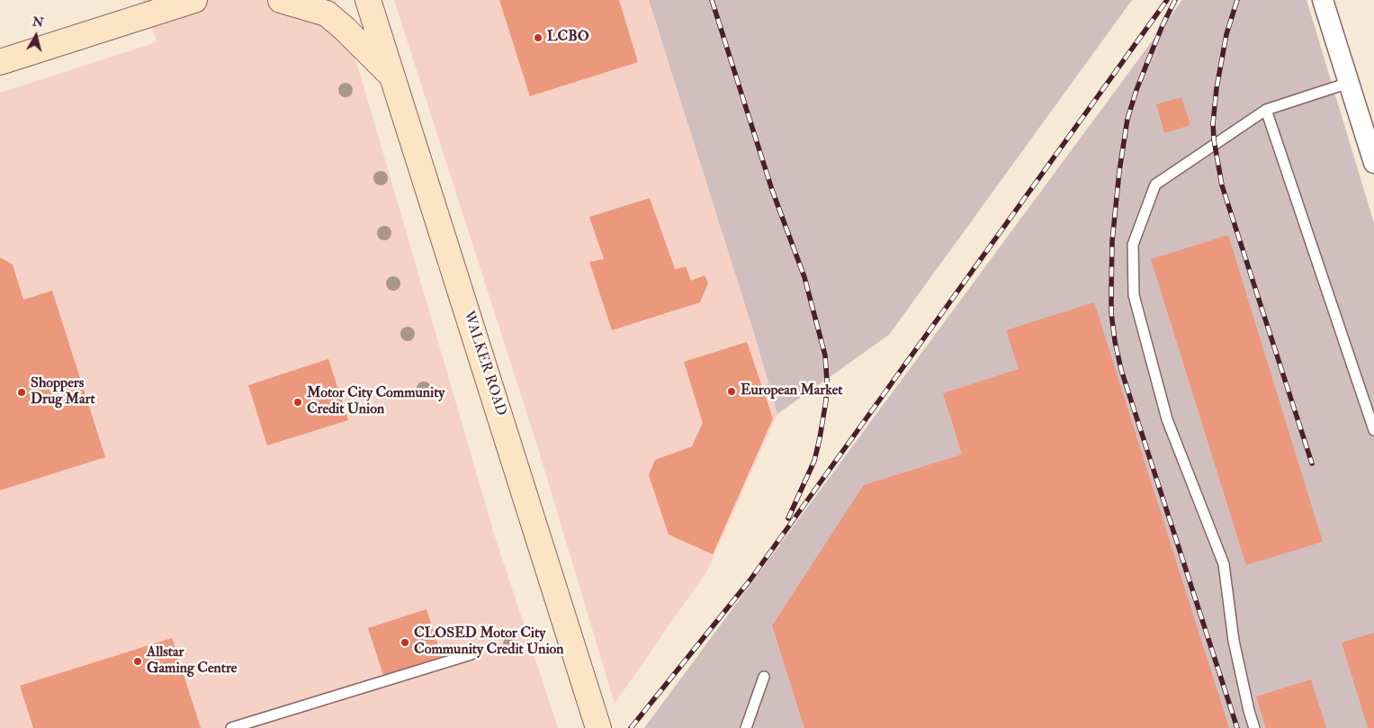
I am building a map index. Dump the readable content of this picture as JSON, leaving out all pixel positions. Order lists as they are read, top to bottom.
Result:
{
  "streets": {
    "main road": ["WALKER ROAD"]
  },
  "places": [
    "LCBO",
    "European Market",
    "Shoppers Drug Mart",
    "Motor City Community Credit Union",
    "CLOSED Motor City Community Credit Union",
    "Allstar Gaming Centre"
  ],
  "north": "top"
}
